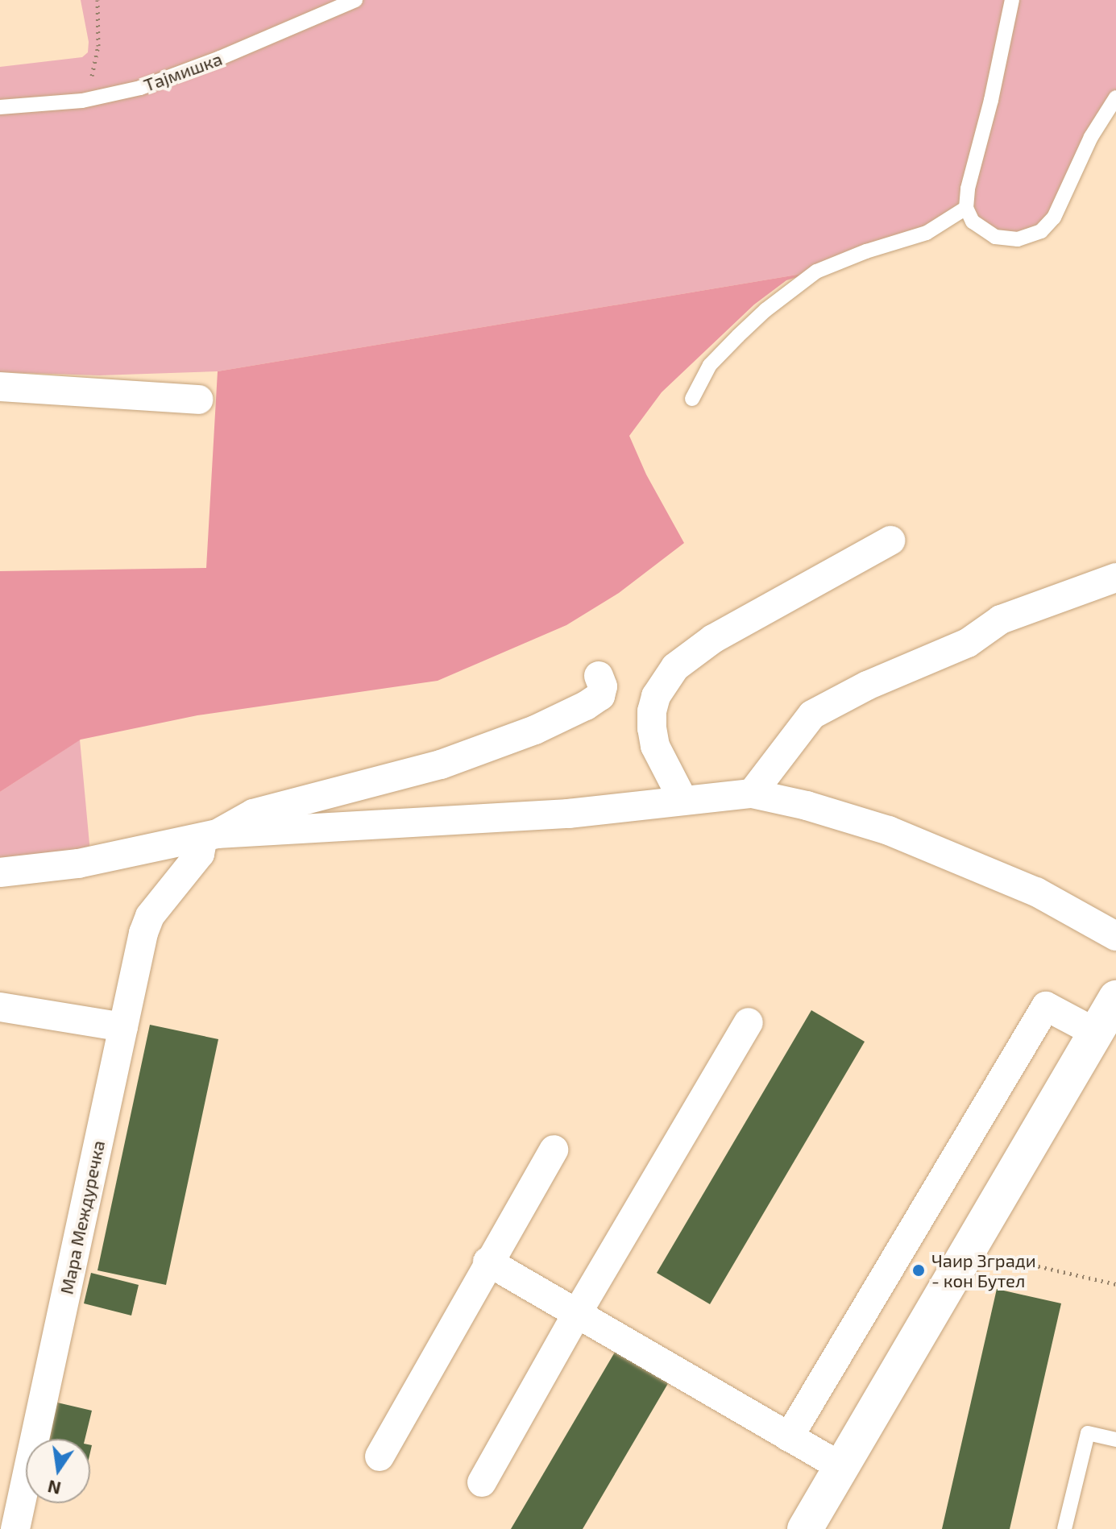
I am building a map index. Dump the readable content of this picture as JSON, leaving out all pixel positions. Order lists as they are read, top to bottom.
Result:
{
  "streets": {
    "street": ["Мара Междуречка"],
    "lane": ["Тајмишка"]
  },
  "places": ["Чаир Згради - кон Бутел"],
  "north": "bottom"
}
